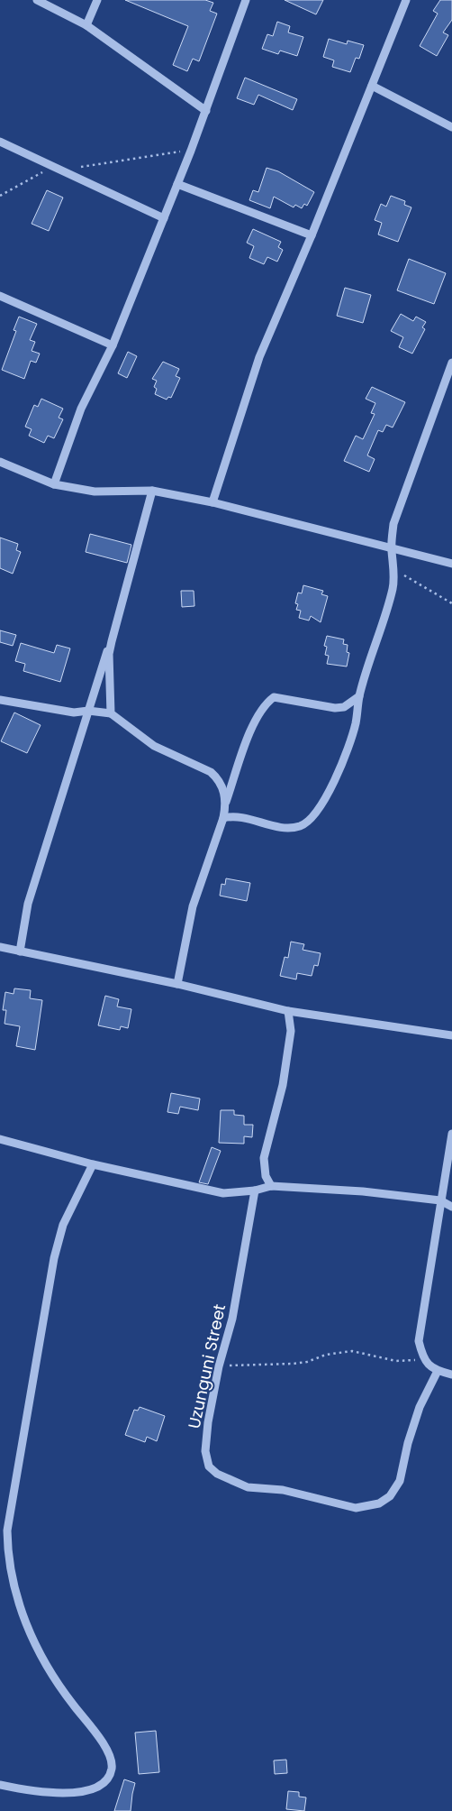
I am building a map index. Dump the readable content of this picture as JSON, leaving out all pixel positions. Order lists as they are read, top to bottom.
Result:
{
  "streets": {
    "street": ["Uzunguni Street"]
  }
}
